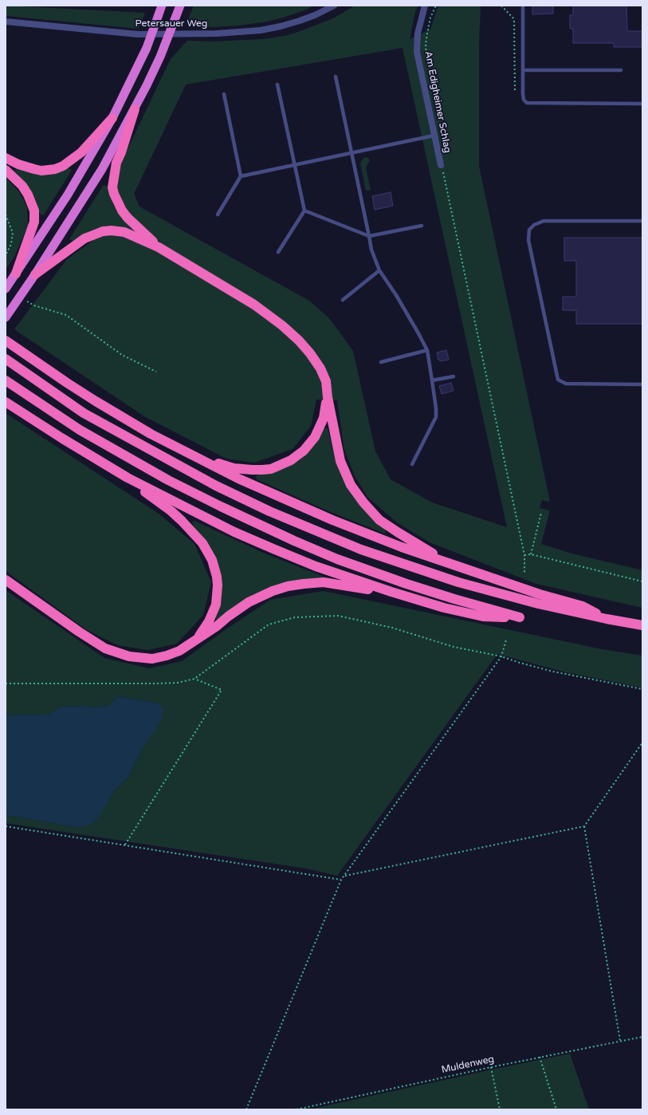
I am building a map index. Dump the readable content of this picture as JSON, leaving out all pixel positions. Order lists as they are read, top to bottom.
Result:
{
  "streets": {
    "street": ["Petersauer Weg", "Am Edigheimer Schlag"],
    "path": ["Muldenweg"]
  }
}
